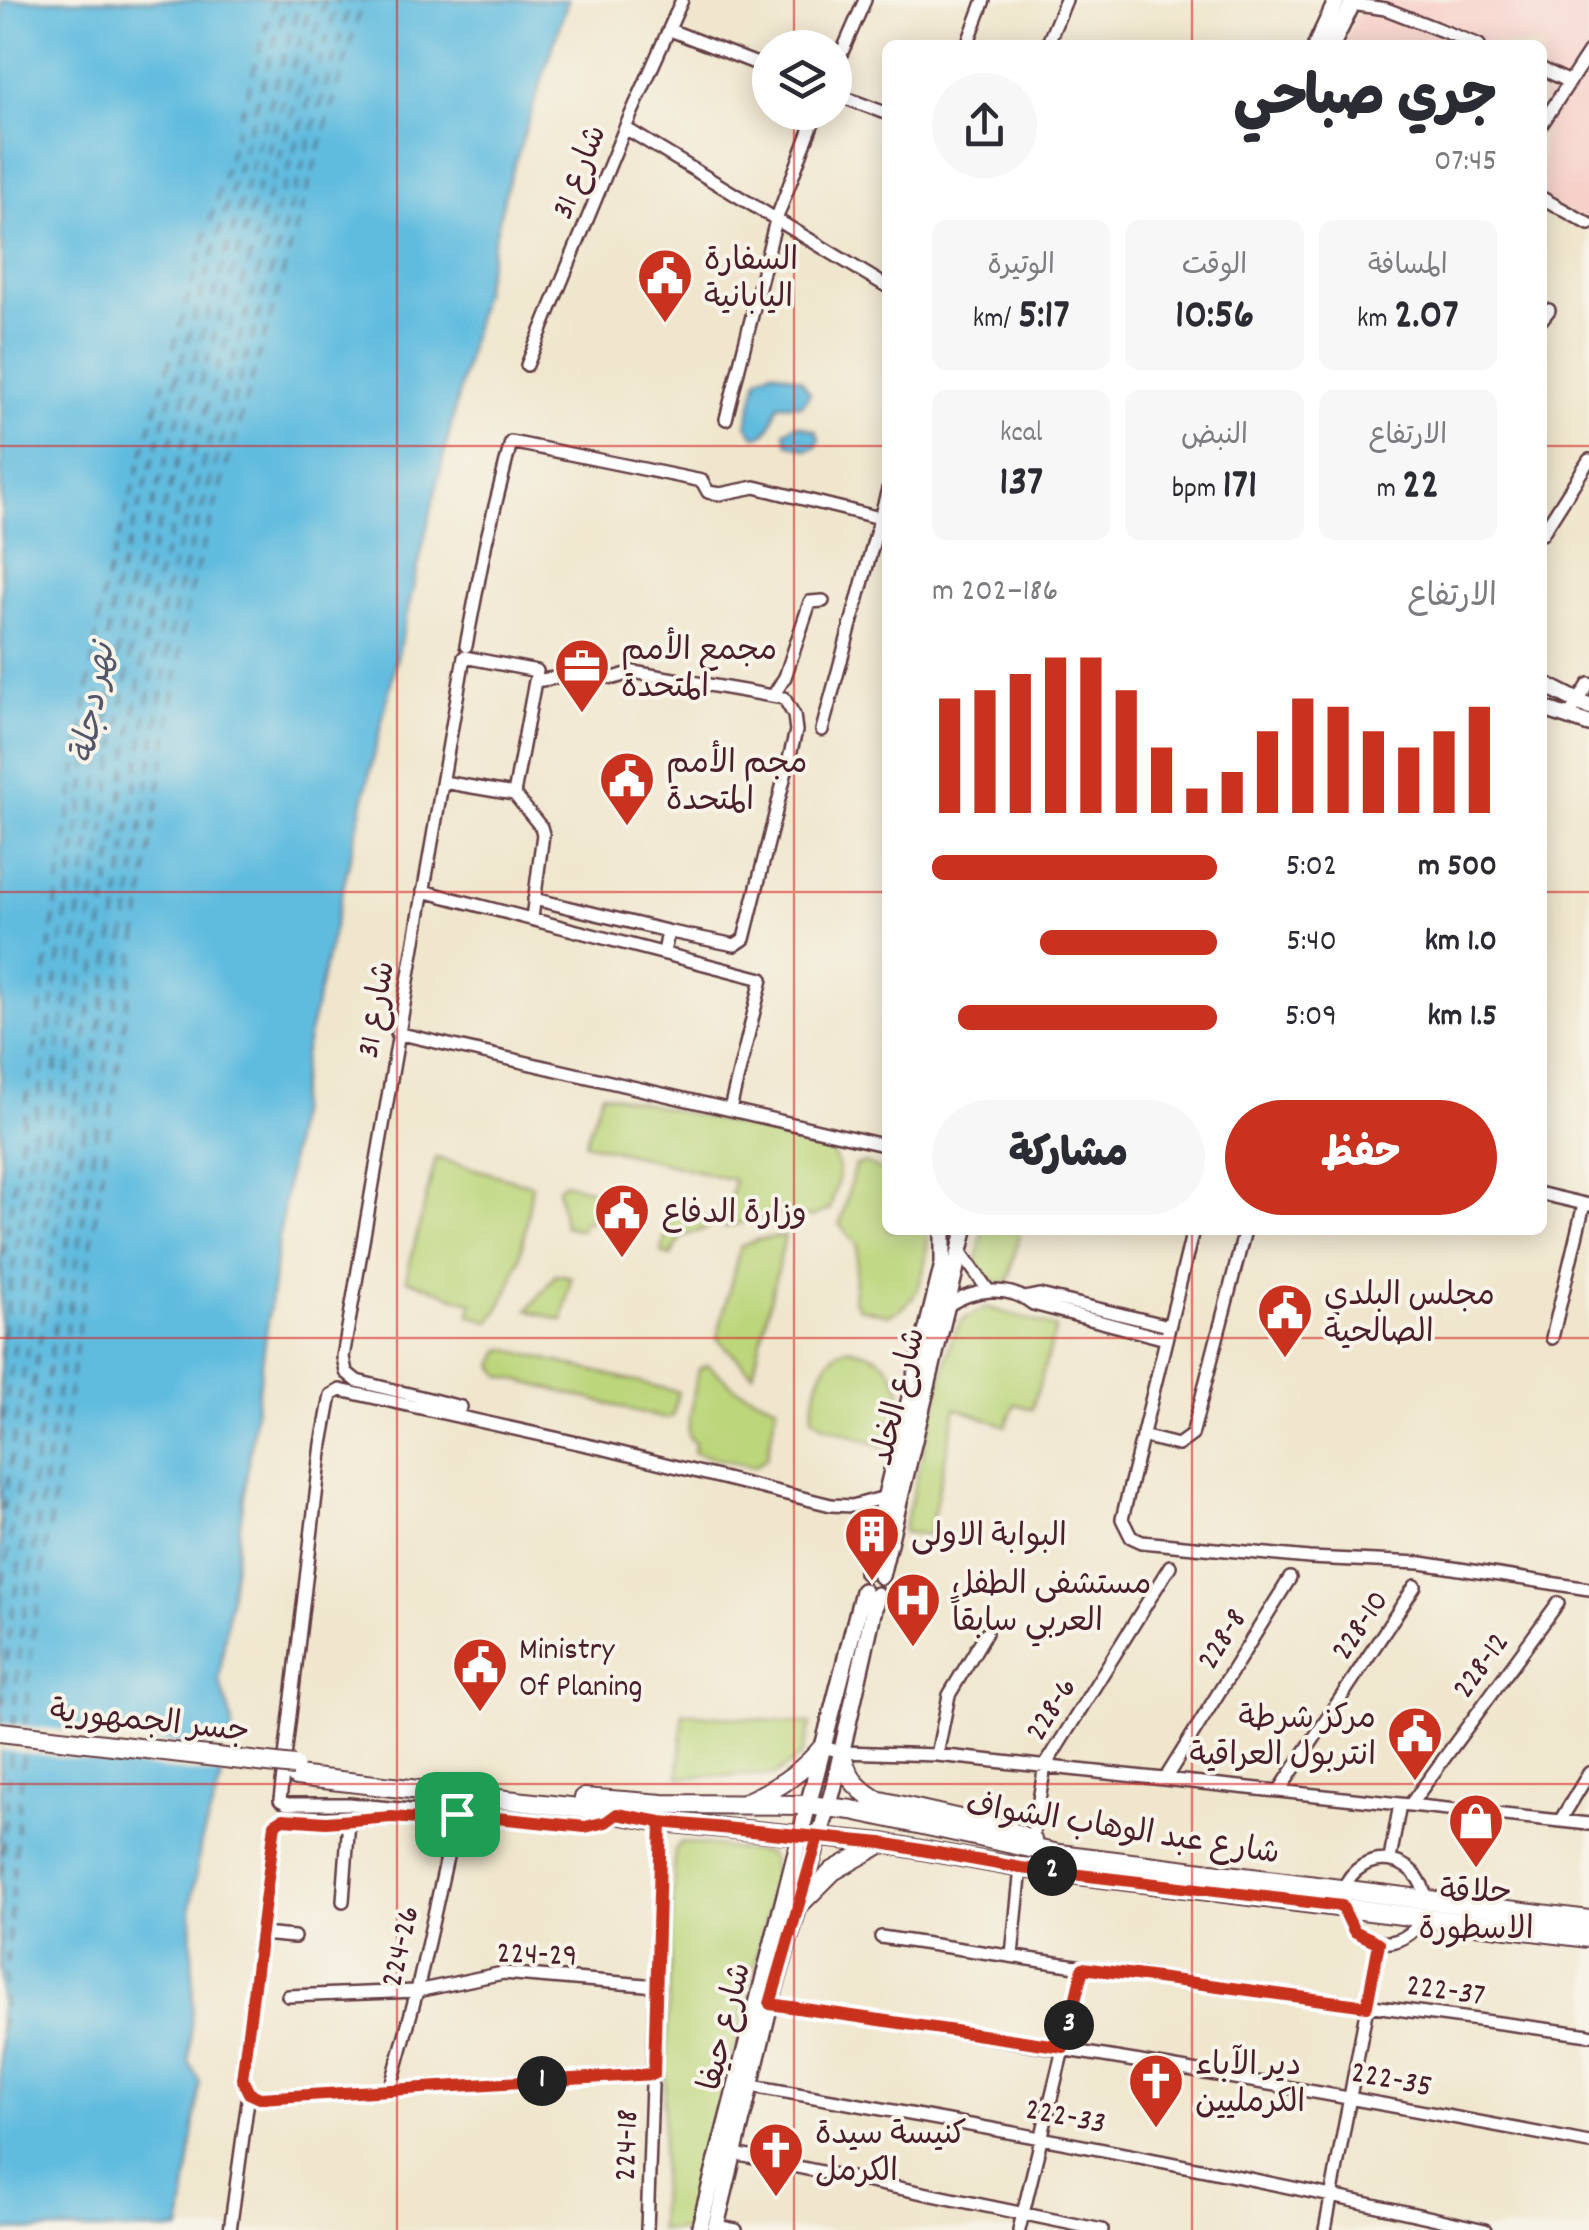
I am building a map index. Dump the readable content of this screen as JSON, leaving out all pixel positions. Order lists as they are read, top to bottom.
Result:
{
  "streets": {
    "main road": [
      "شارع الخلد",
      "جسر الجمهورية",
      "شارع عبد الوهاب الشواف",
      "شارع حيفا"
    ],
    "street": [
      "شارع 31",
      "228-10",
      "228-8",
      "228-12",
      "228-6",
      "224-26",
      "224-29",
      "222-37",
      "222-35",
      "222-33",
      "224-18"
    ]
  },
  "crossings": [
    ["جسر الجمهورية", "شارع عبد الوهاب الشواف"],
    ["شارع عبد الوهاب الشواف", "شارع حيفا"],
    ["شارع عبد الوهاب الشواف", "224-18"],
    ["224-26", "224-29"],
    ["224-29", "224-18"],
    ["شارع حيفا", "222-35"],
    ["شارع حيفا", "222-33"]
  ],
  "water": ["نهر دجلة"],
  "places": {
    "public building": [
      "السفارة اليابانية",
      "مجم الأمم المتحدة",
      "وزارة الدفاع",
      "مجلس البلدي الصالحية",
      "Ministry Of Planing",
      "مركز شرطة انتربول العراقية"
    ],
    "office": ["مجمع الأمم المتحدة"],
    "building": ["البوابة الاولى"],
    "hospital": ["مستشفى الطفل العربي سابقاً"],
    "shop": ["حلاقة الاسطورة"],
    "church": ["دير الآباء الكرمليين", "كنيسة سيدة الكرمل"]
  },
  "page": {
    "heading": ["جري صباحي", "07:45"],
    "stats": [
      ["المسافة", "2.07 km"],
      ["الوقت", "10:56"],
      ["الوتيرة", "5:17 /km"],
      ["الارتفاع", "22 m"],
      ["النبض", "171 bpm"],
      ["kcal", "137"]
    ],
    "chart": ["الارتفاع", "186–202 m"],
    "list": [
      {
        "name": "500 m",
        "note": "5:02"
      },
      {
        "name": "1.0 km",
        "note": "5:40"
      },
      {
        "name": "1.5 km",
        "note": "5:09"
      }
    ],
    "buttons": ["حفظ", "مشاركة"],
    "pins": ["2", "3", "1"]
  }
}
